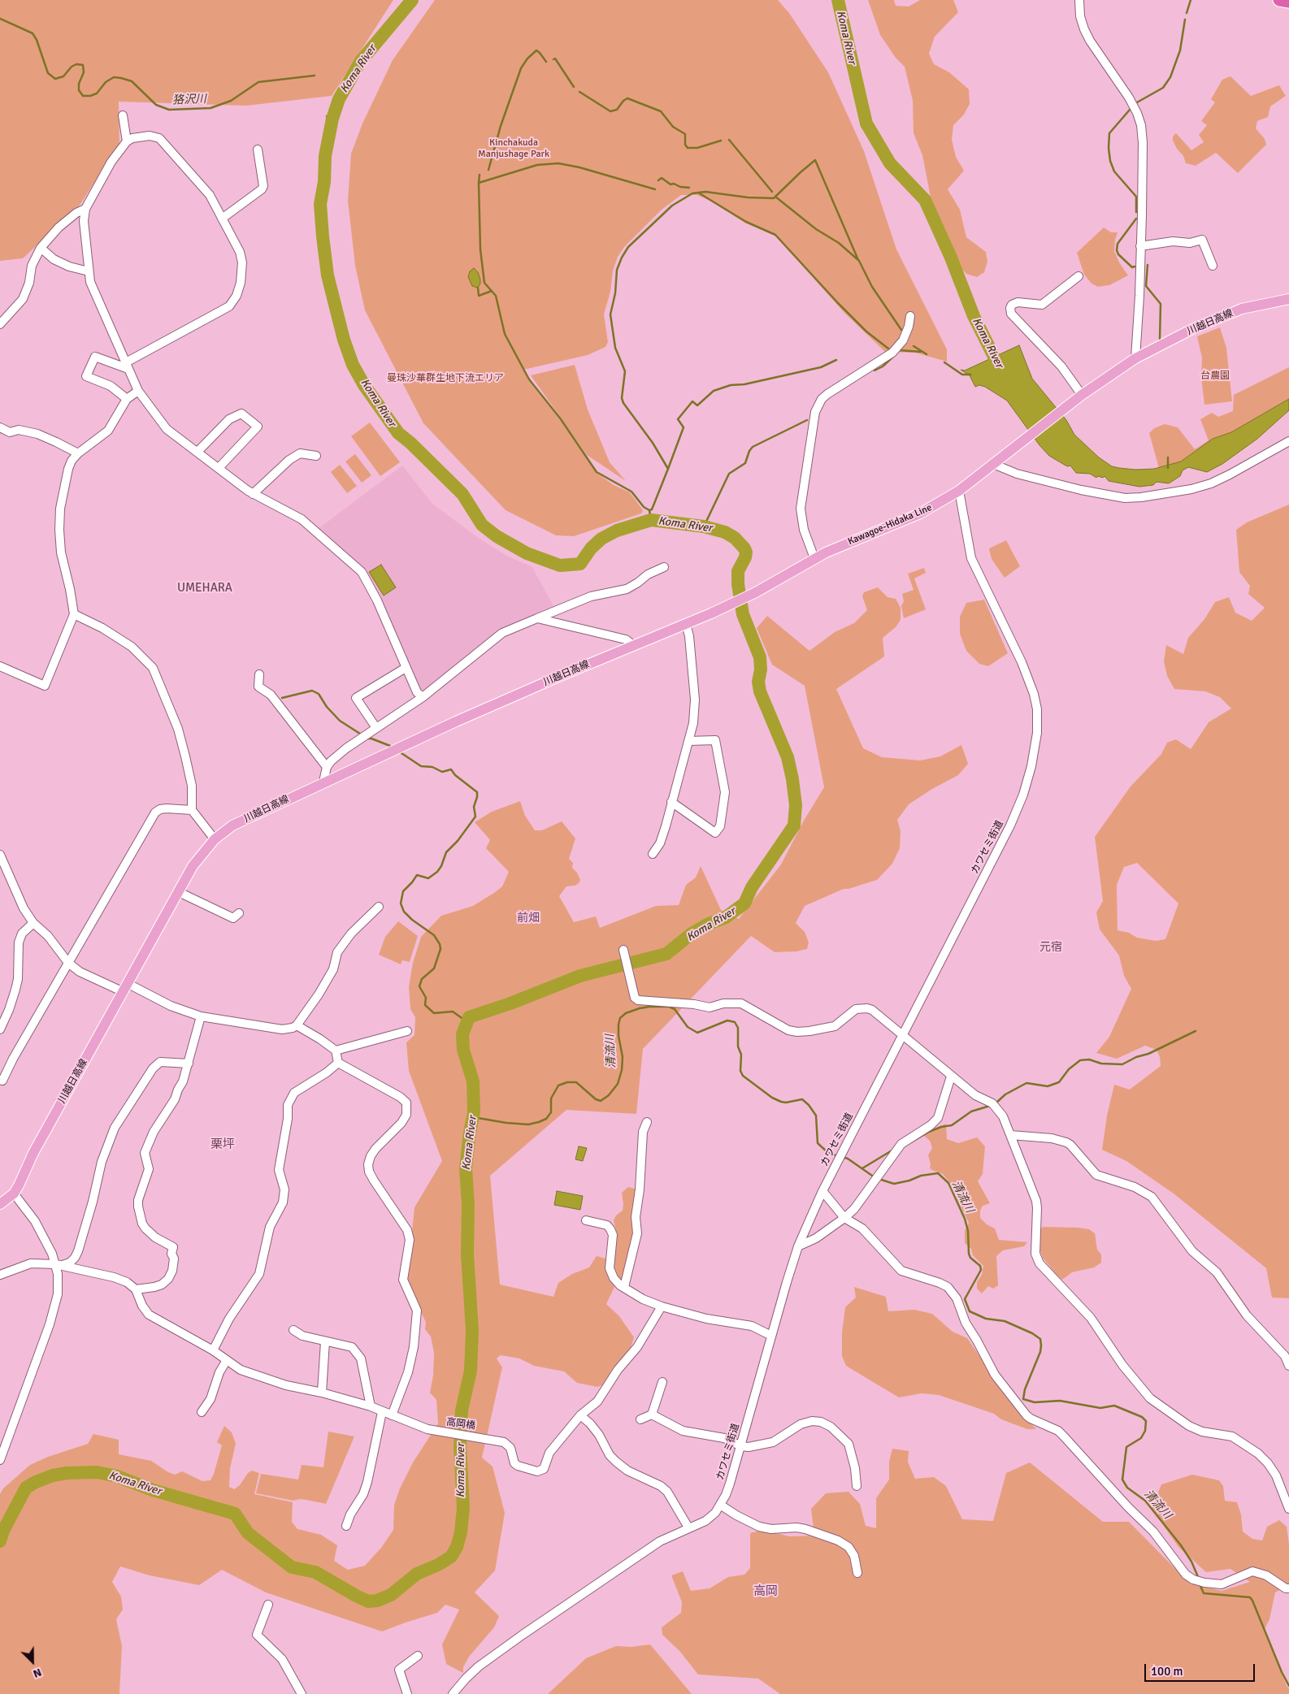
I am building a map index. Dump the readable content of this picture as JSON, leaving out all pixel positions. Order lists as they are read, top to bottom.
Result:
{
  "streets": {
    "main road": ["川越日高線", "Kawagoe-Hidaka Line"],
    "street": ["カワセミ街道", "高岡橋"]
  },
  "crossings": [
    ["川越日高線", "Kawagoe-Hidaka Line"],
    ["Kawagoe-Hidaka Line", "カワセミ街道"]
  ],
  "districts": [
    "UMEHARA",
    "前畑",
    "元宿",
    "栗坪",
    "高岡"
  ],
  "water": ["Koma River", "狢沢川", "清流川"],
  "parks": ["Kinchakuda Manjushage Park", "台農園", "曼珠沙華群生地下流エリア"],
  "scale_bar": "100 m",
  "north": "bottom right"
}
